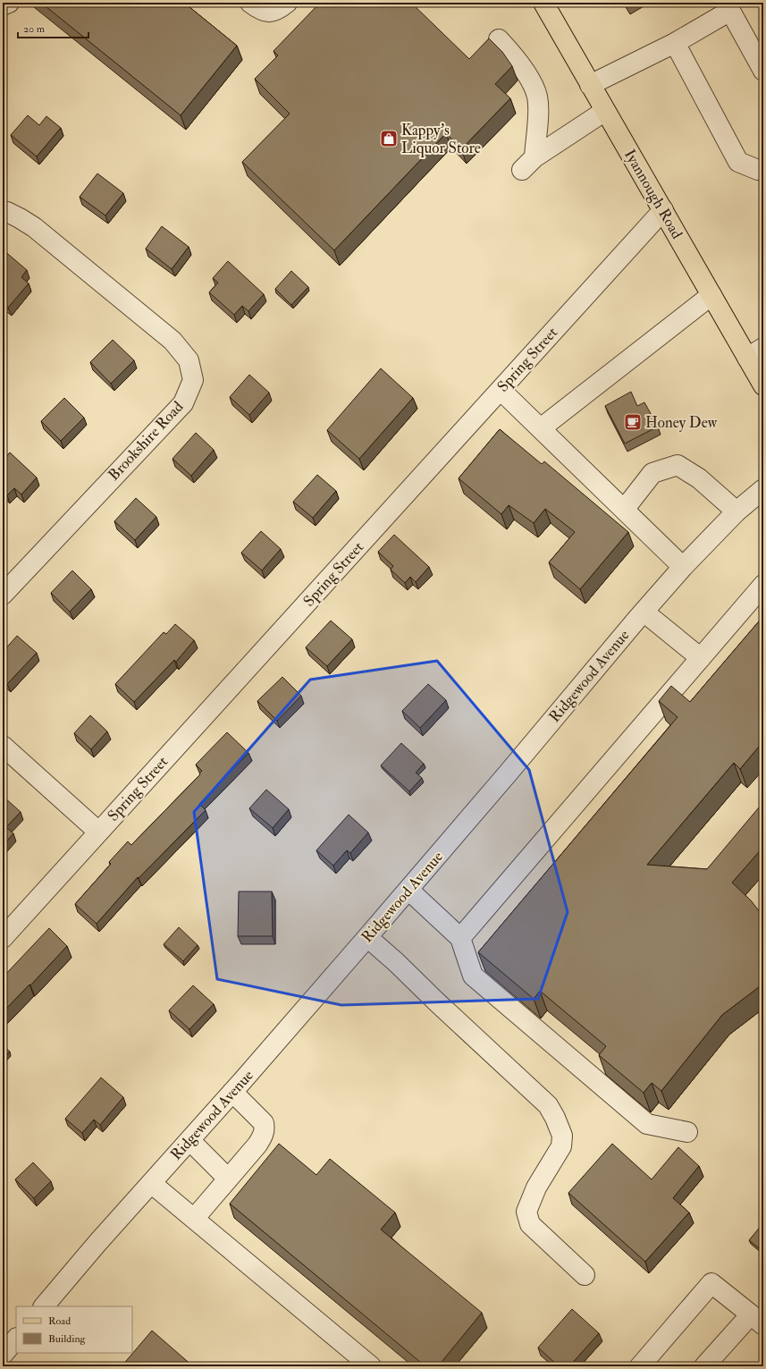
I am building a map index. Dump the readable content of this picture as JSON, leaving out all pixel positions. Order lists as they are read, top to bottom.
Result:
{
  "streets": {
    "main road": ["Iyannough Road"],
    "street": ["Spring Street", "Brookshire Road", "Ridgewood Avenue"]
  },
  "crossings": [
    ["Iyannough Road", "Spring Street"]
  ],
  "places": {
    "shop": ["Kappy's Liquor Store"],
    "cafe": ["Honey Dew"]
  },
  "legend": ["Road", "Building"],
  "scale_bar": "20 m"
}
